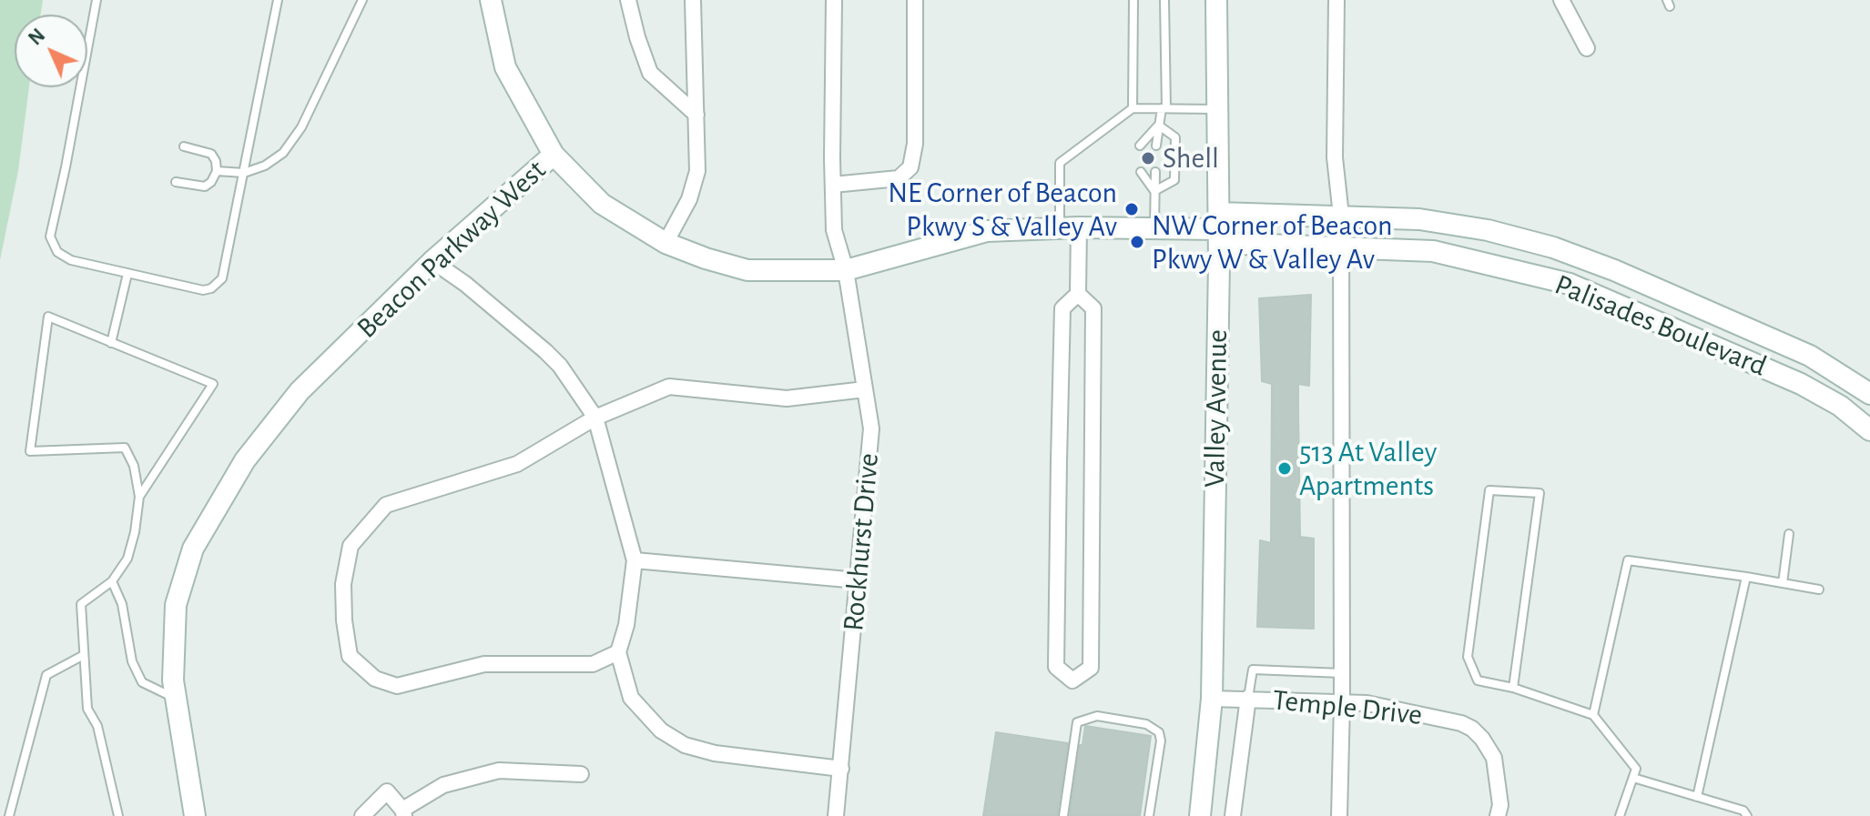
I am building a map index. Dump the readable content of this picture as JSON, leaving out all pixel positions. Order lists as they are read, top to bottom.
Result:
{
  "streets": {
    "main road": ["Beacon Parkway West", "Palisades Boulevard", "Valley Avenue"],
    "street": ["Rockhurst Drive", "Temple Drive"]
  },
  "crossings": [
    ["Beacon Parkway West", "Palisades Boulevard"],
    ["Beacon Parkway West", "Valley Avenue"],
    ["Beacon Parkway West", "Rockhurst Drive"],
    ["Palisades Boulevard", "Valley Avenue"],
    ["Valley Avenue", "Temple Drive"]
  ],
  "places": [
    "Shell",
    "NE Corner of Beacon Pkwy S & Valley Av",
    "NW Corner of Beacon Pkwy W & Valley Av",
    "513 At Valley Apartments"
  ],
  "north": "top left"
}
